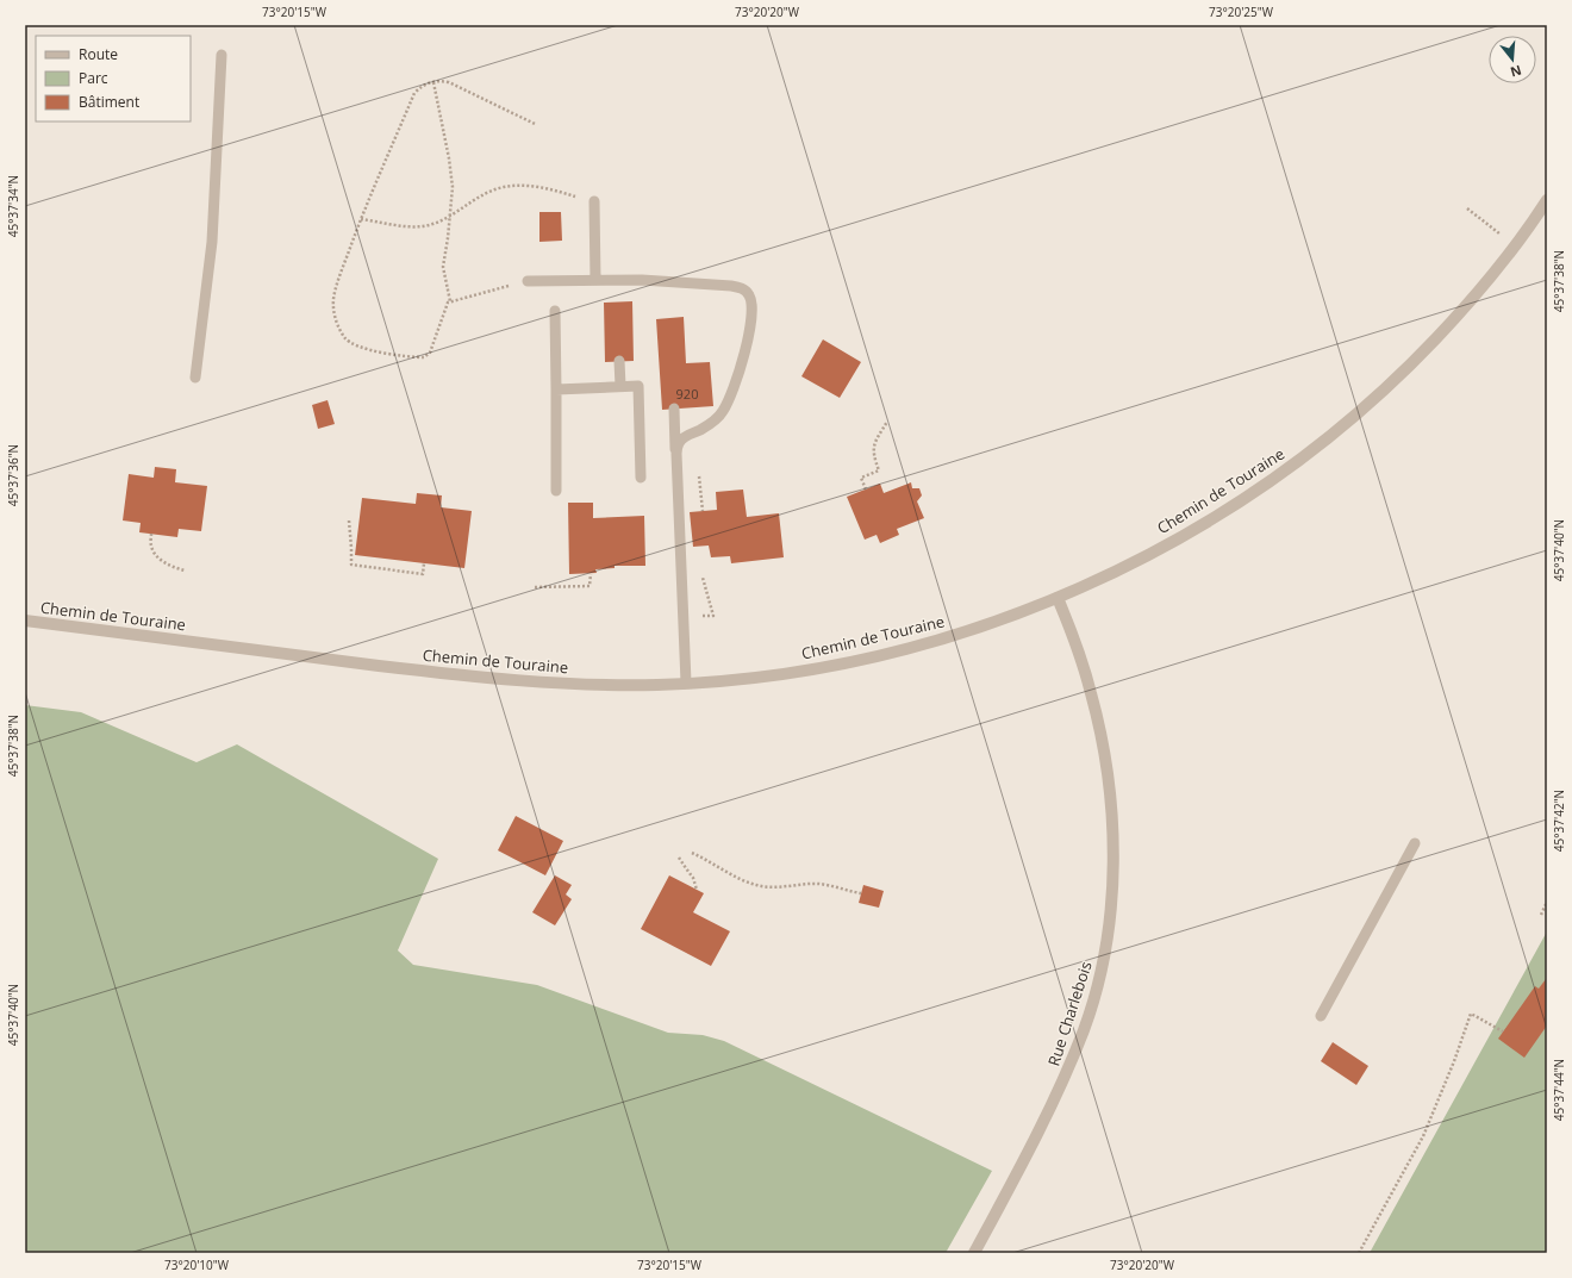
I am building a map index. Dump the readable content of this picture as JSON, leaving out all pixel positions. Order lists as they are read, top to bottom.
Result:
{
  "streets": {
    "street": ["Chemin de Touraine", "Rue Charlebois"]
  },
  "crossings": [
    ["Chemin de Touraine", "Rue Charlebois"]
  ],
  "house_numbers": ["920"],
  "legend": ["Route", "Parc", "Bâtiment"],
  "north": "bottom",
  "coordinates": [
    "73°20'15\"W",
    "73°20'20\"W",
    "73°20'25\"W",
    "45°37'34\"N",
    "45°37'38\"N",
    "45°37'36\"N",
    "45°37'40\"N",
    "45°37'42\"N",
    "45°37'44\"N",
    "73°20'10\"W"
  ]
}
